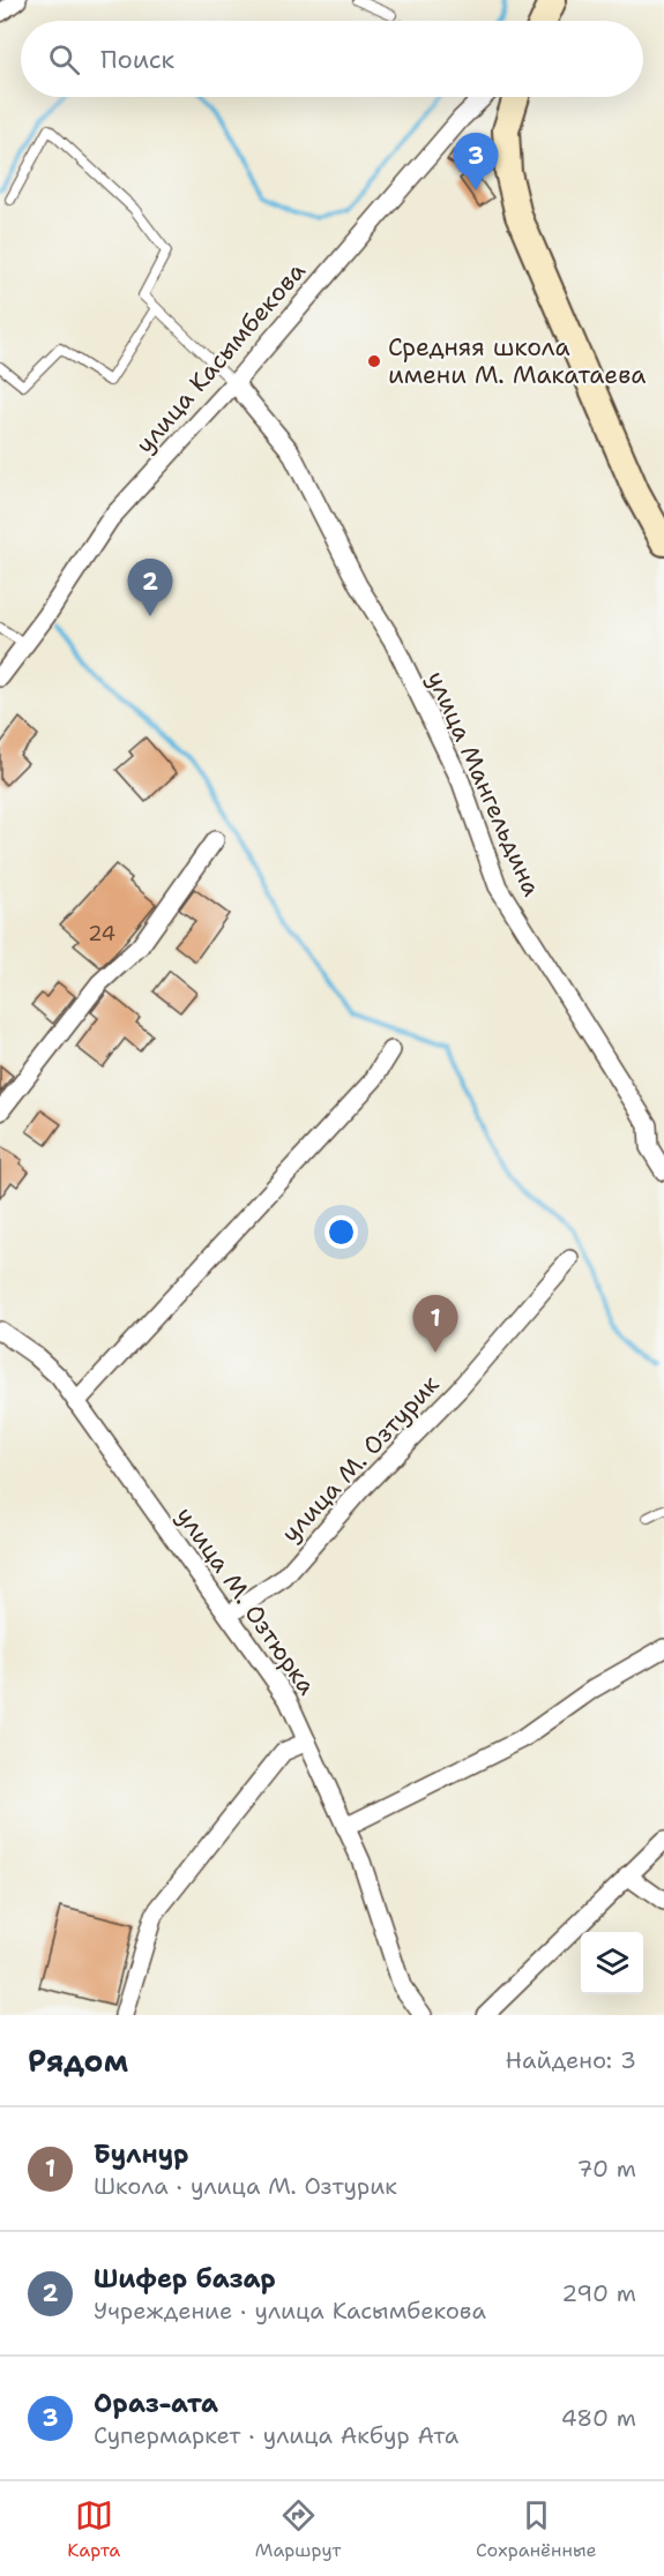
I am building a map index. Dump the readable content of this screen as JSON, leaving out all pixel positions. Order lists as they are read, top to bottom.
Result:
{
  "streets": {
    "street": [
      "улица Касымбекова",
      "улица Мангельдина",
      "улица М. Озтурик",
      "улица М. Озтюрка"
    ]
  },
  "crossings": [
    ["улица Касымбекова", "улица Мангельдина"],
    ["улица М. Озтурик", "улица М. Озтюрка"]
  ],
  "places": ["Средняя школа имени М. Макатаева"],
  "house_numbers": ["24"],
  "page": {
    "search": "Поиск",
    "pins": ["3", "2", "1"],
    "heading": ["Рядом", "Найдено: 3"],
    "list": [
      {
        "mark": "1",
        "name": "Булнур",
        "note": "Школа · улица М. Озтурик",
        "value": "70 m"
      },
      {
        "mark": "2",
        "name": "Шифер базар",
        "note": "Учреждение · улица Касымбекова",
        "value": "290 m"
      },
      {
        "mark": "3",
        "name": "Ораз-ата",
        "note": "Супермаркет · улица Акбур Ата",
        "value": "480 m"
      }
    ],
    "nav": ["Карта", "Маршрут", "Сохранённые"]
  }
}
